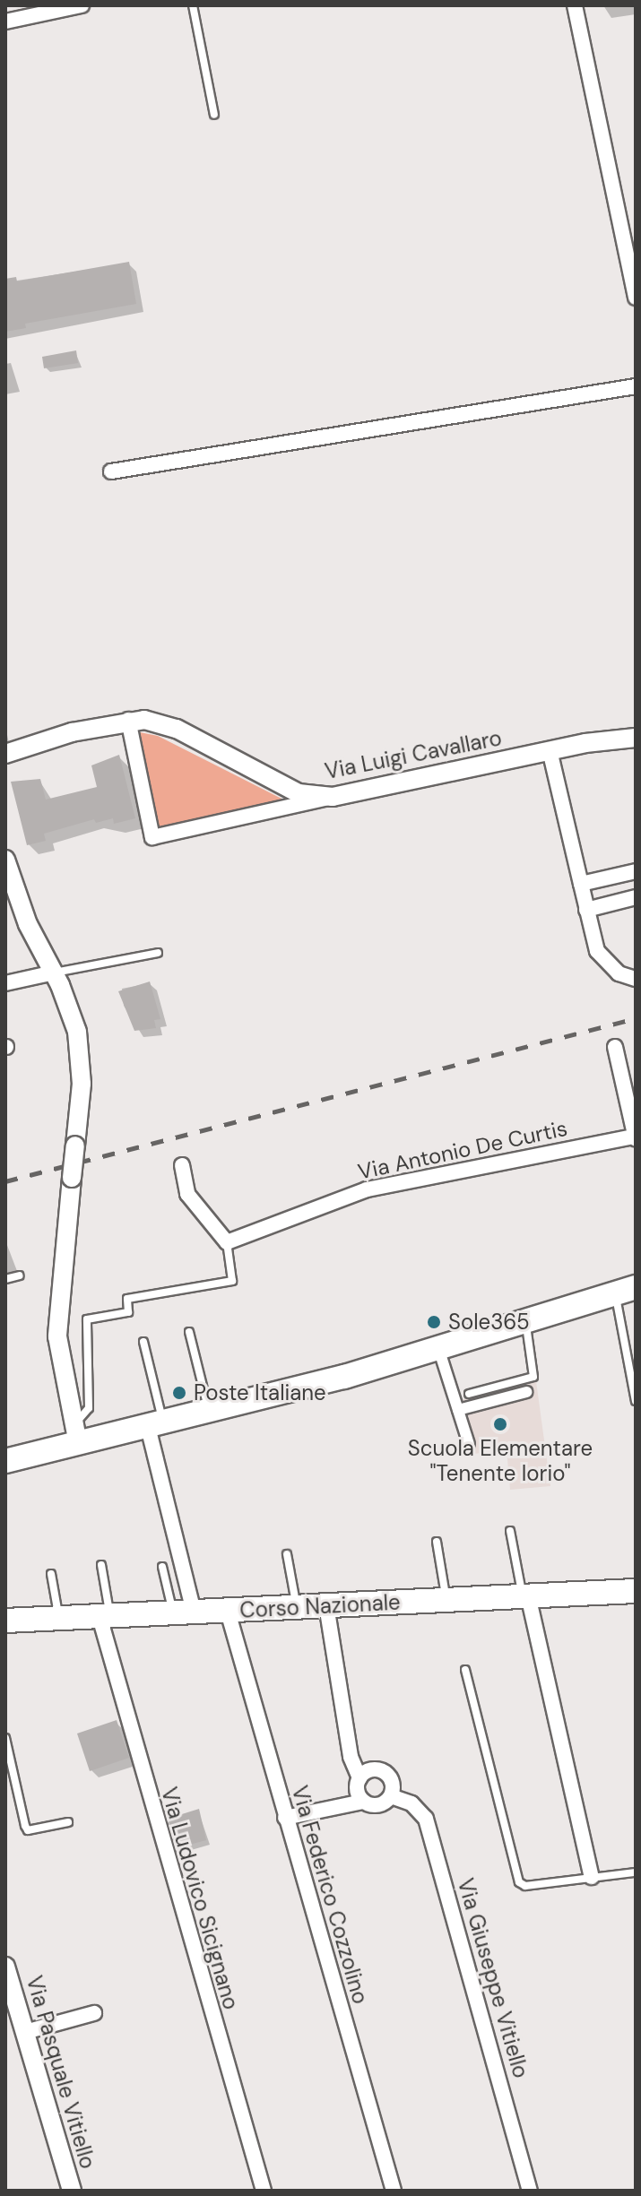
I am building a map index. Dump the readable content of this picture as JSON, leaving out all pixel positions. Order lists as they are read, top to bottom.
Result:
{
  "streets": {
    "main road": ["Corso Nazionale"],
    "street": [
      "Via Luigi Cavallaro",
      "Via Antonio De Curtis",
      "Via Federico Cozzolino",
      "Via Ludovico Sicignano",
      "Via Giuseppe Vitiello",
      "Via Pasquale Vitiello"
    ]
  },
  "crossings": [
    ["Corso Nazionale", "Via Federico Cozzolino"],
    ["Corso Nazionale", "Via Ludovico Sicignano"]
  ],
  "places": ["Sole365", "Poste Italiane", "Scuola Elementare \"Tenente Iorio\""]
}
